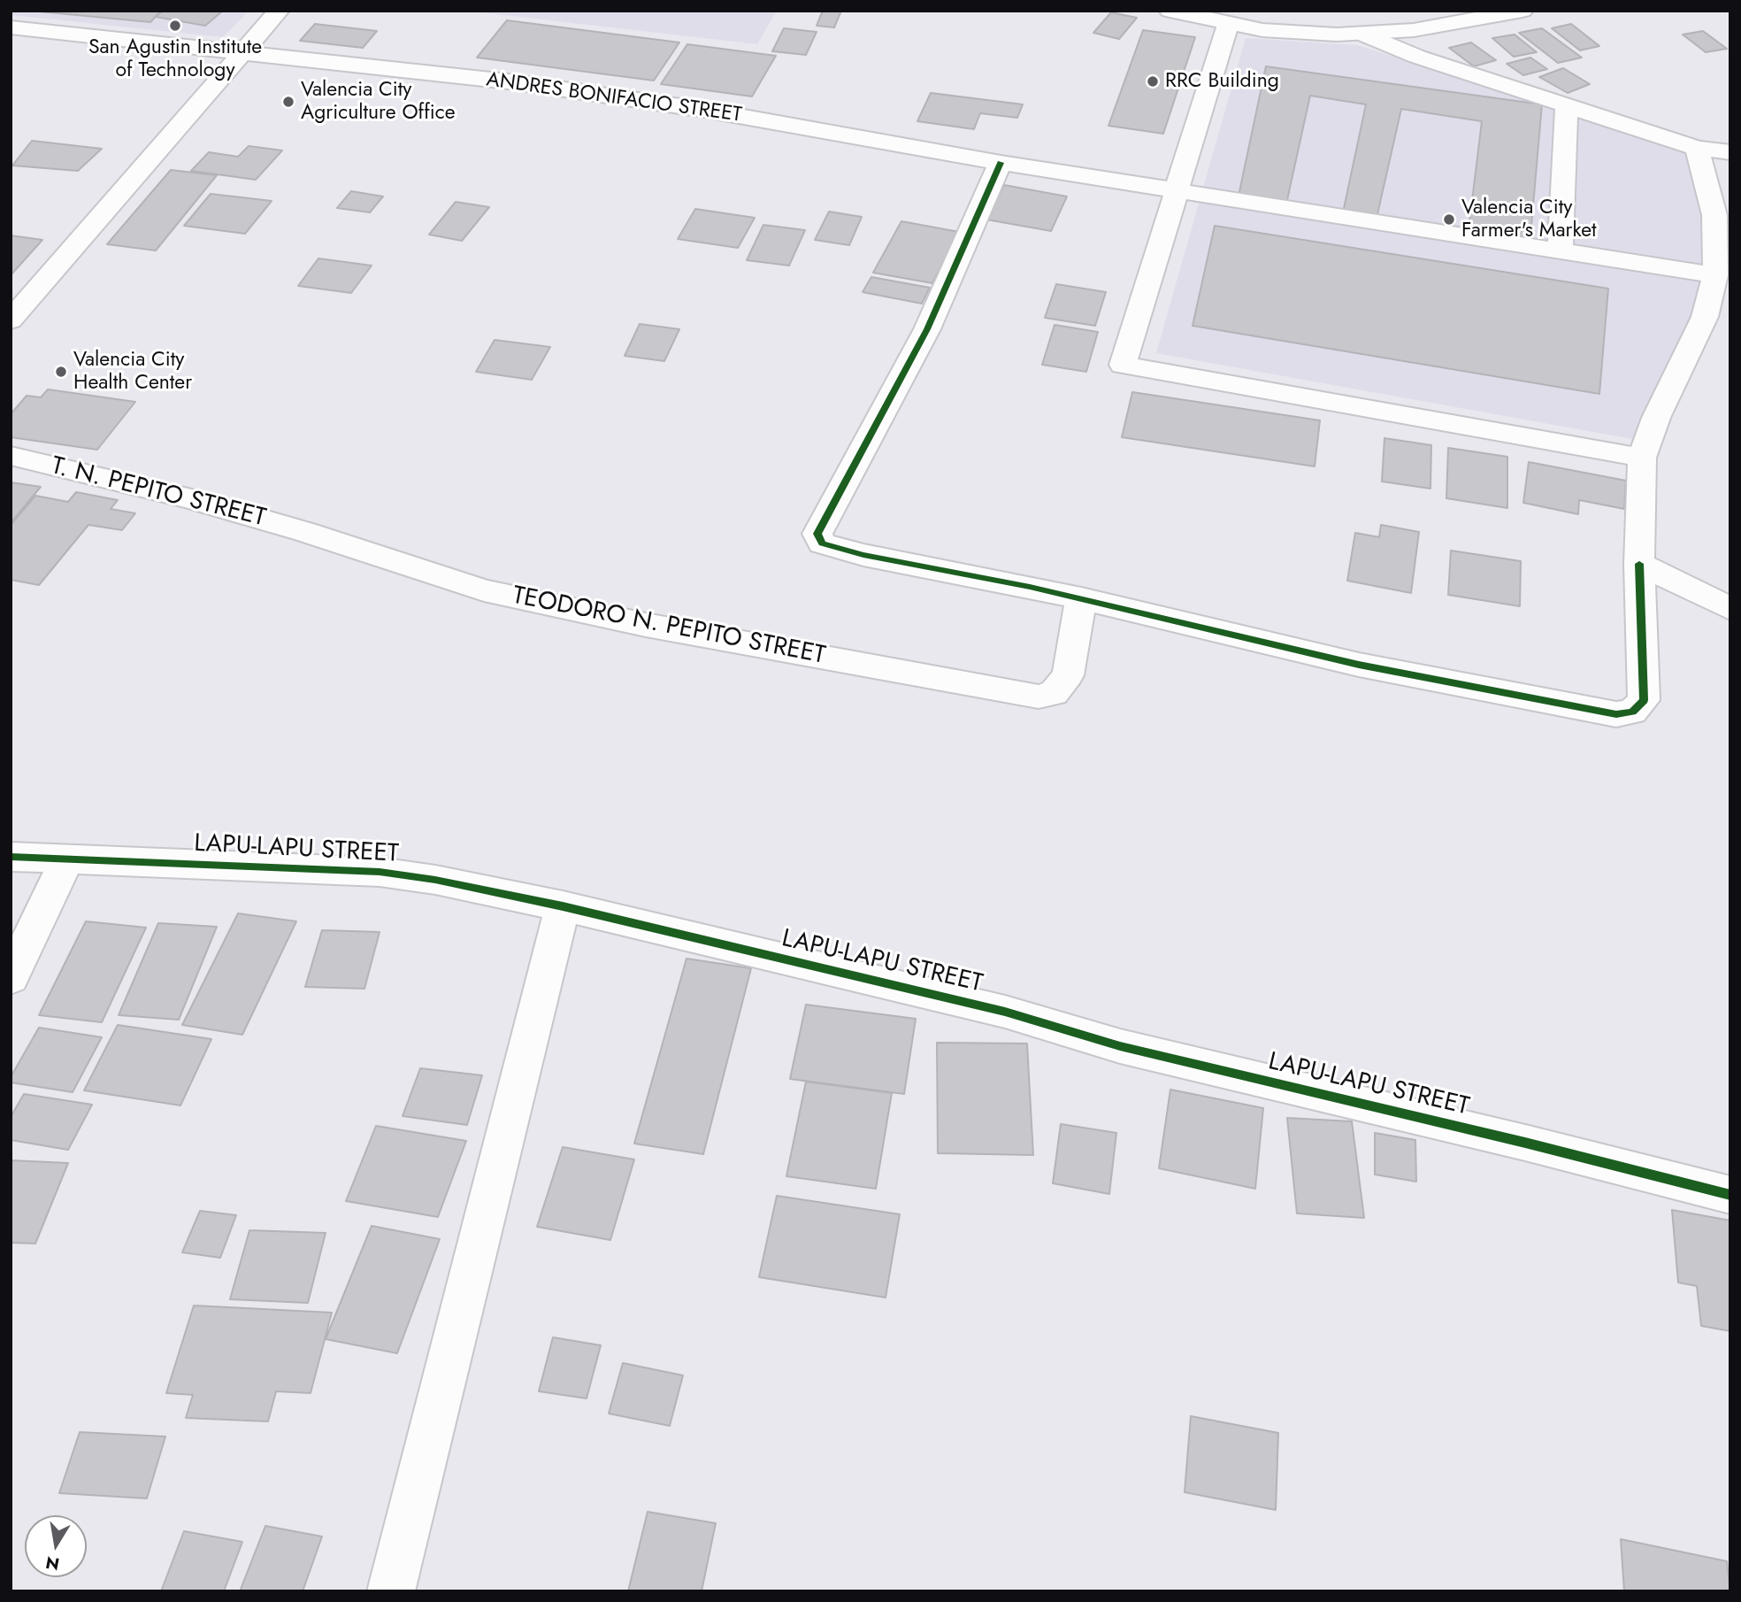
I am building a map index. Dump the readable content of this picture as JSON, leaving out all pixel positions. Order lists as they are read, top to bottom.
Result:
{
  "streets": {
    "street": [
      "ANDRES BONIFACIO STREET",
      "T. N. PEPITO STREET",
      "TEODORO N. PEPITO STREET",
      "LAPU-LAPU STREET"
    ]
  },
  "crossings": [
    ["T. N. PEPITO STREET", "TEODORO N. PEPITO STREET"]
  ],
  "places": [
    "San Agustin Institute of Technology",
    "RRC Building",
    "Valencia City Agriculture Office",
    "Valencia City Farmer's Market",
    "Valencia City Health Center"
  ],
  "north": "bottom"
}
